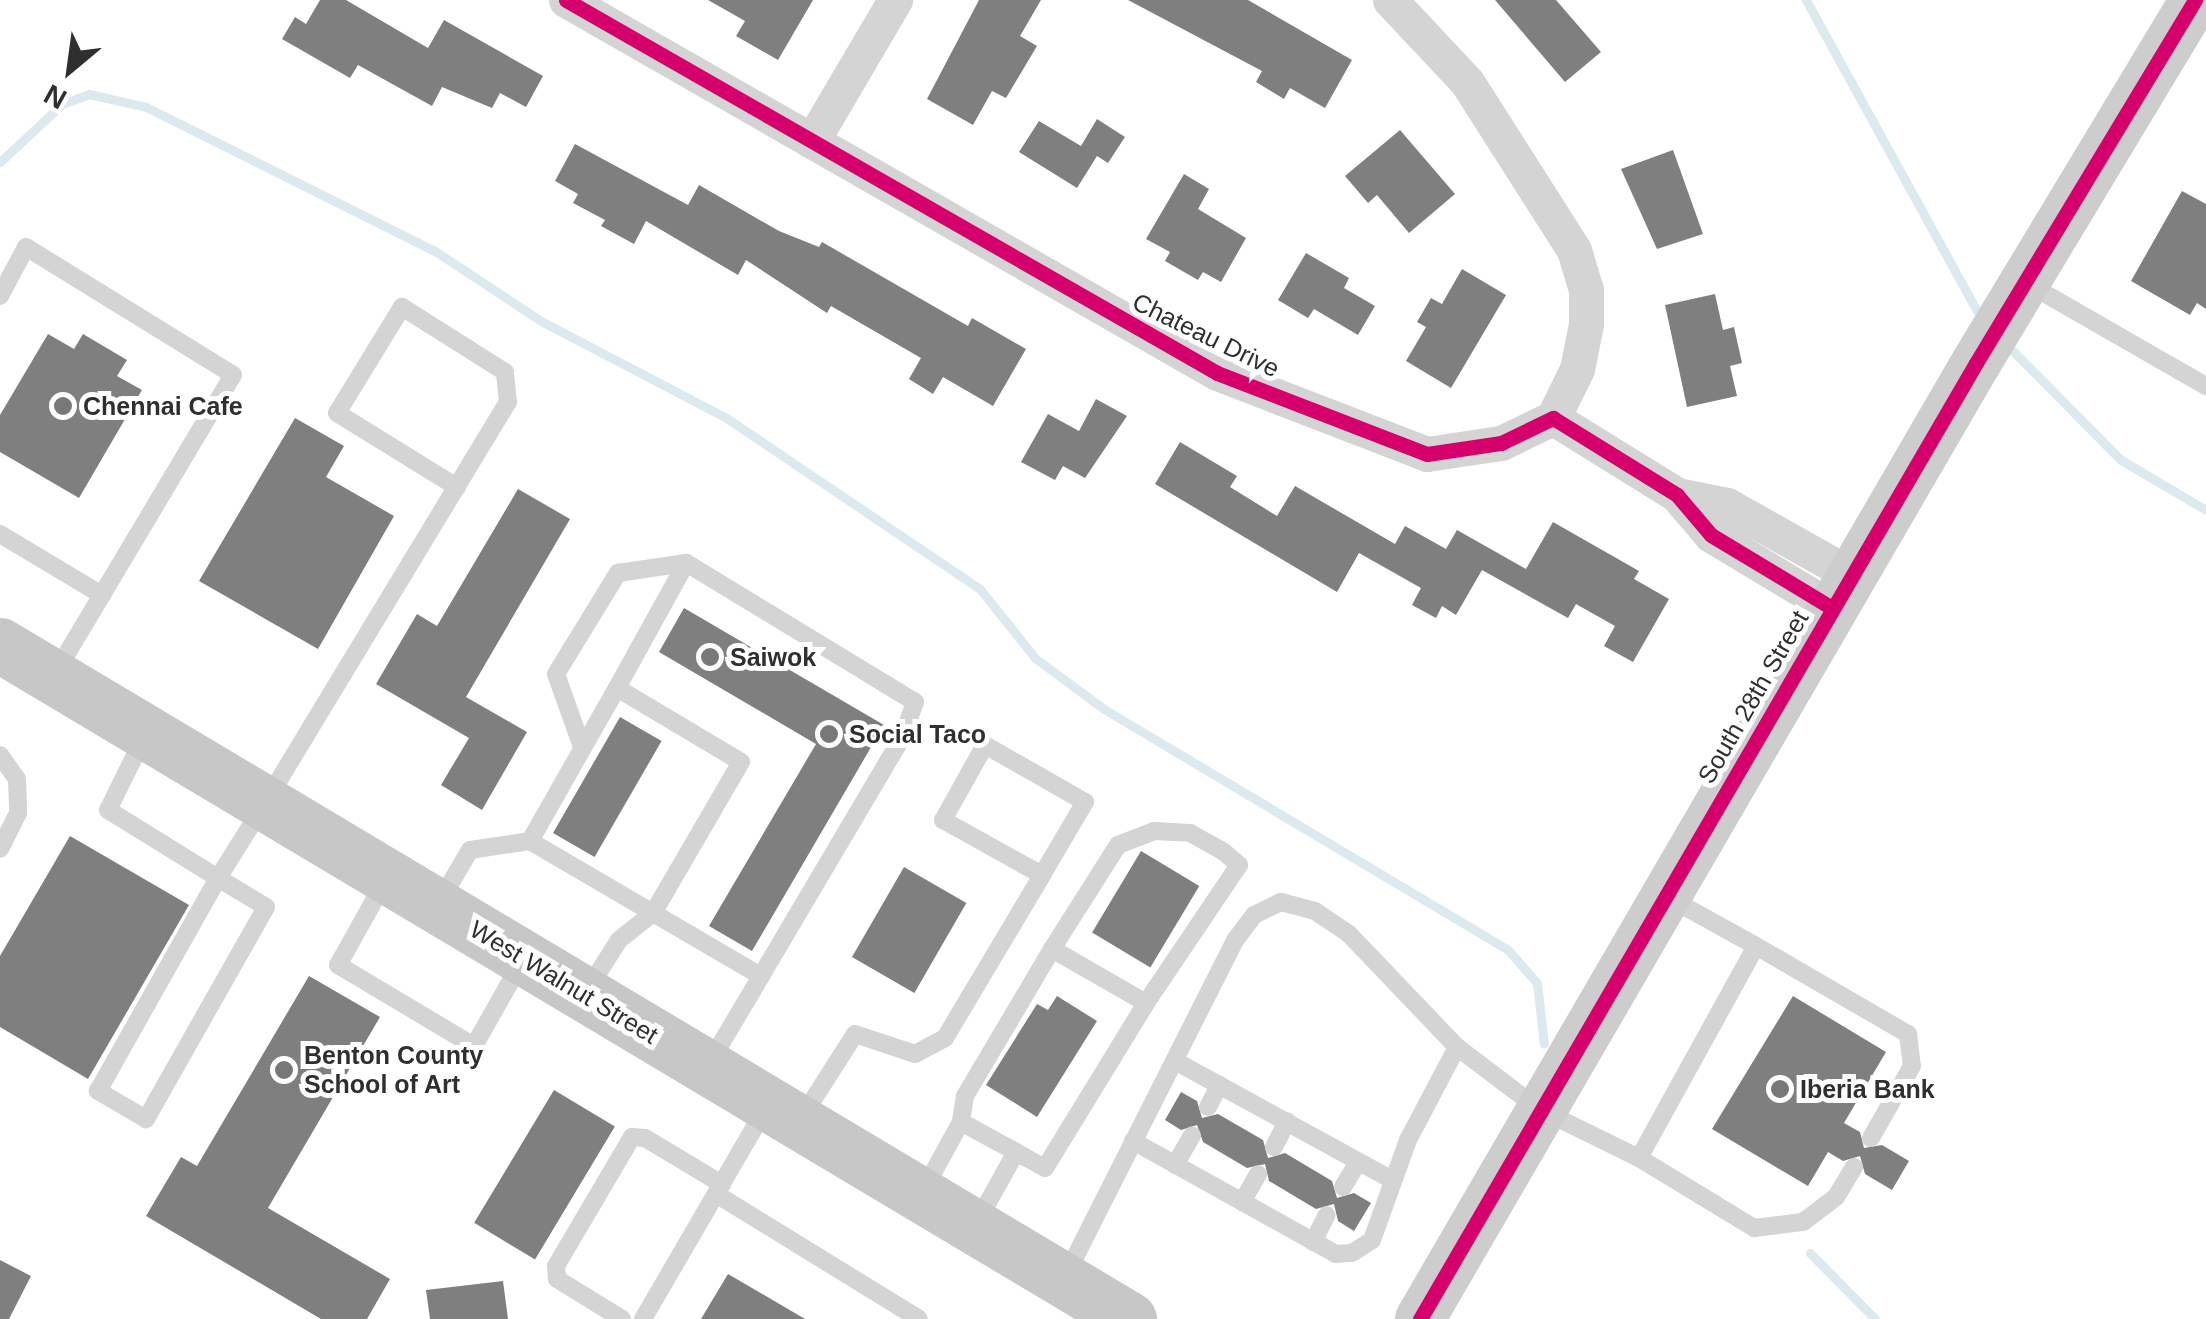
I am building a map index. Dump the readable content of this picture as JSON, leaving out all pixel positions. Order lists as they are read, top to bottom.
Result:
{
  "streets": {
    "main road": ["West Walnut Street"],
    "street": ["Chateau Drive", "South 28th Street"]
  },
  "places": [
    "Chennai Cafe",
    "Saiwok",
    "Social Taco",
    "Benton County School of Art",
    "Iberia Bank"
  ],
  "north": "bottom left"
}
